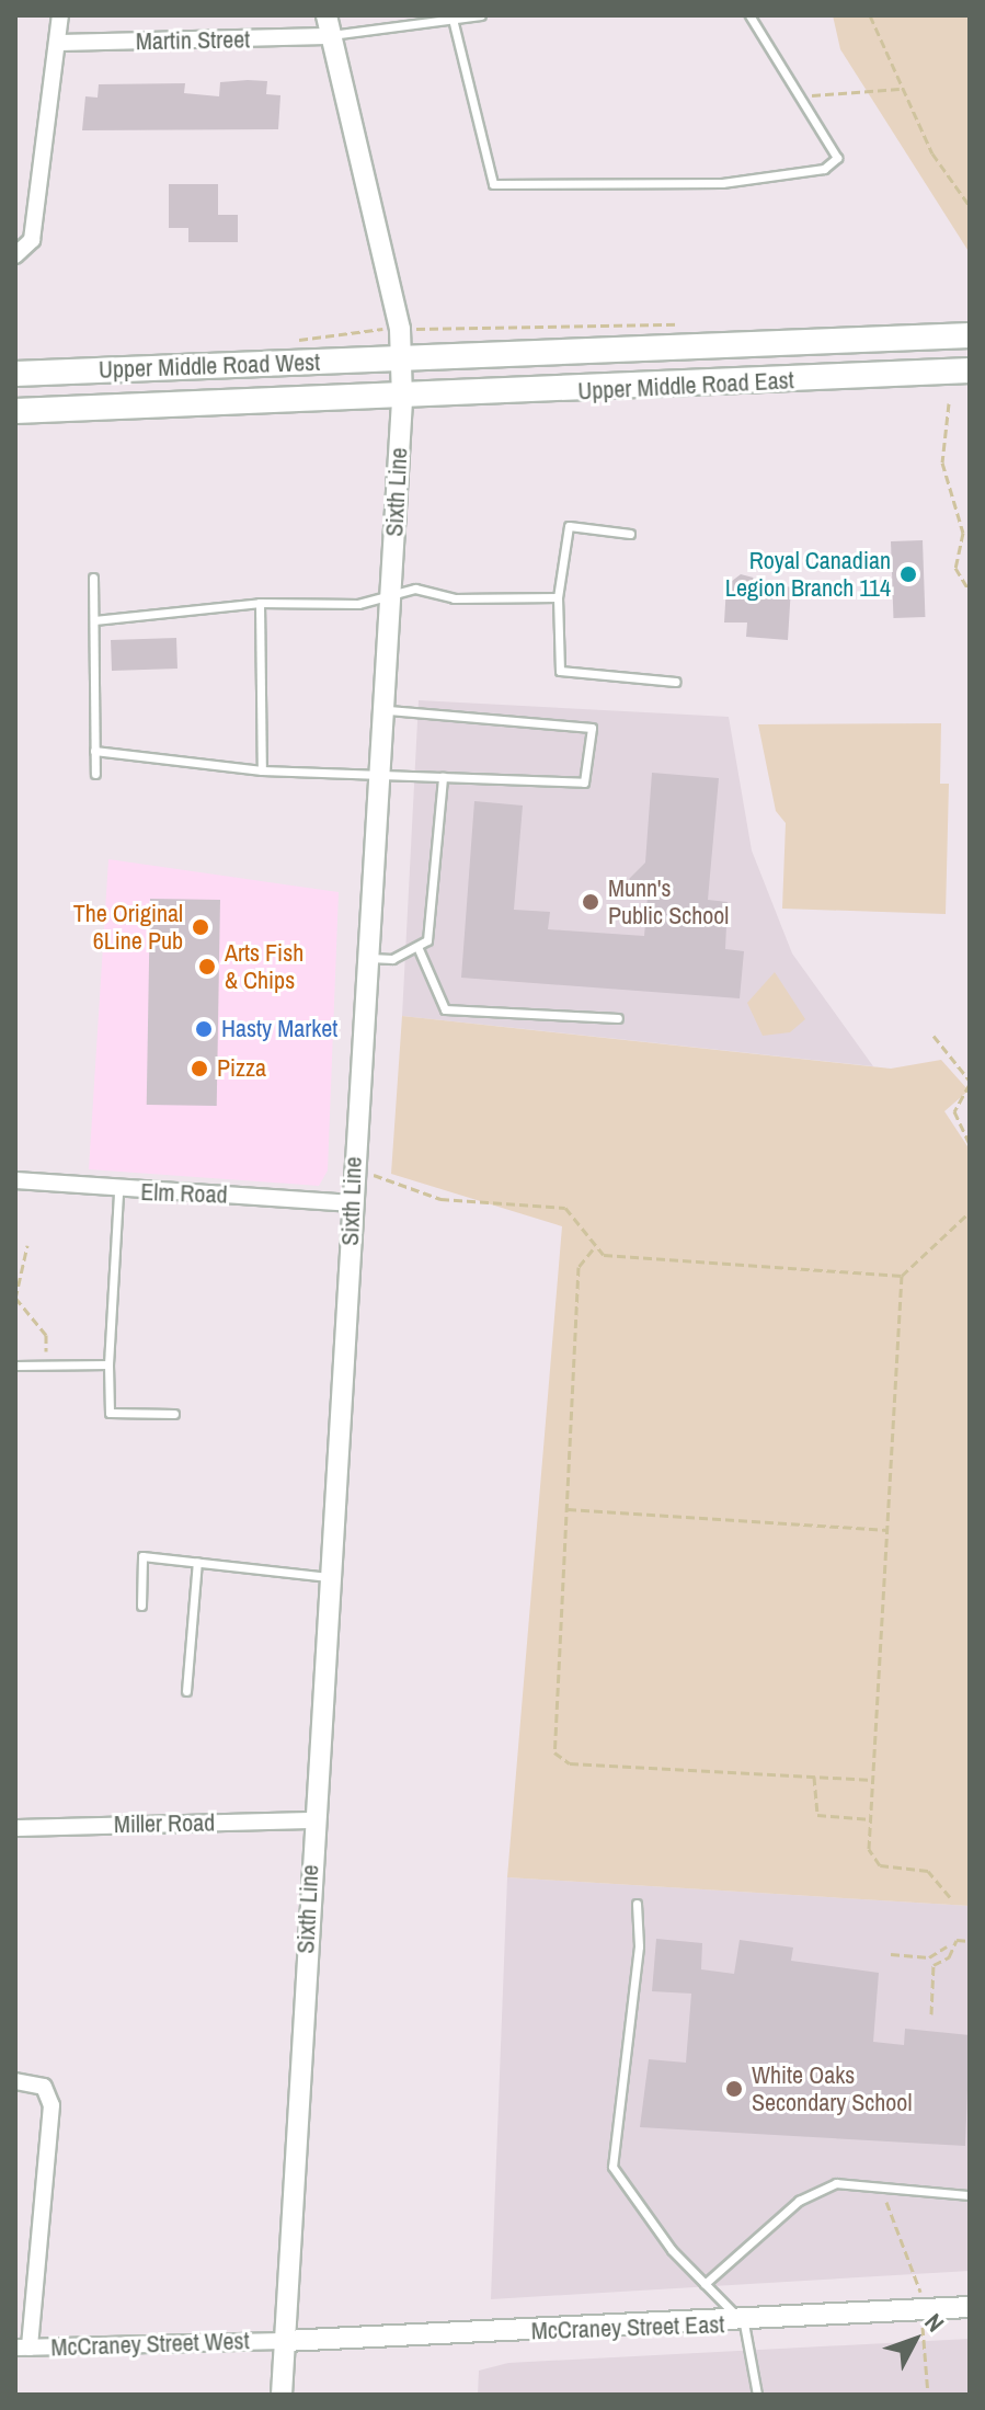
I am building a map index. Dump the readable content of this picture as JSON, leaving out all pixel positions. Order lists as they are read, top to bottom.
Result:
{
  "streets": {
    "main road": ["Upper Middle Road West", "Upper Middle Road East"],
    "street": [
      "Martin Street",
      "Sixth Line",
      "Elm Road",
      "Miller Road",
      "McCraney Street East",
      "McCraney Street West"
    ]
  },
  "crossings": [
    ["Martin Street", "Sixth Line"],
    ["Upper Middle Road West", "Upper Middle Road East"],
    ["Upper Middle Road West", "Sixth Line"],
    ["Upper Middle Road East", "Sixth Line"],
    ["Sixth Line", "Elm Road"],
    ["Sixth Line", "Miller Road"],
    ["Sixth Line", "McCraney Street East"],
    ["Sixth Line", "McCraney Street West"],
    ["McCraney Street East", "McCraney Street West"]
  ],
  "places": [
    "Royal Canadian Legion Branch 114",
    "Munn's Public School",
    "The Original 6Line Pub",
    "Arts Fish & Chips",
    "Hasty Market",
    "Pizza",
    "White Oaks Secondary School"
  ],
  "north": "top right"
}
